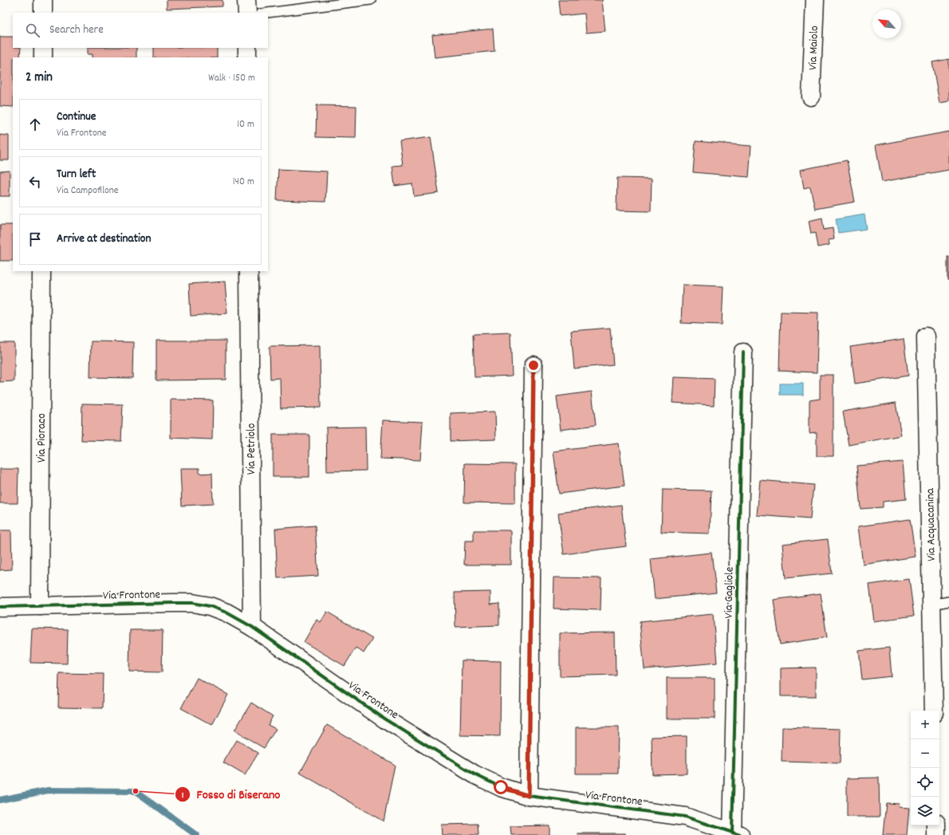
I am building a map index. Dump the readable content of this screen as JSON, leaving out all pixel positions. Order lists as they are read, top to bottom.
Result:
{
  "streets": {
    "street": [
      "Via Maiolo",
      "Via Pioraco",
      "Via Petriolo",
      "Via Acquacanina",
      "Via Gagliole",
      "Via Frontone"
    ]
  },
  "crossings": [
    ["Via Pioraco", "Via Frontone"],
    ["Via Petriolo", "Via Frontone"],
    ["Via Gagliole", "Via Frontone"]
  ],
  "places": ["Fosso di Biserano"],
  "north": "top left",
  "page": {
    "search": "Search here",
    "heading": ["2 min", "Walk · 150 m"],
    "list": [
      ["Continue", "Via Frontone", "10 m"],
      ["Turn left", "Via Campofilone", "140 m"],
      "Arrive at destination"
    ],
    "map_buttons": ["+", "−"]
  }
}
